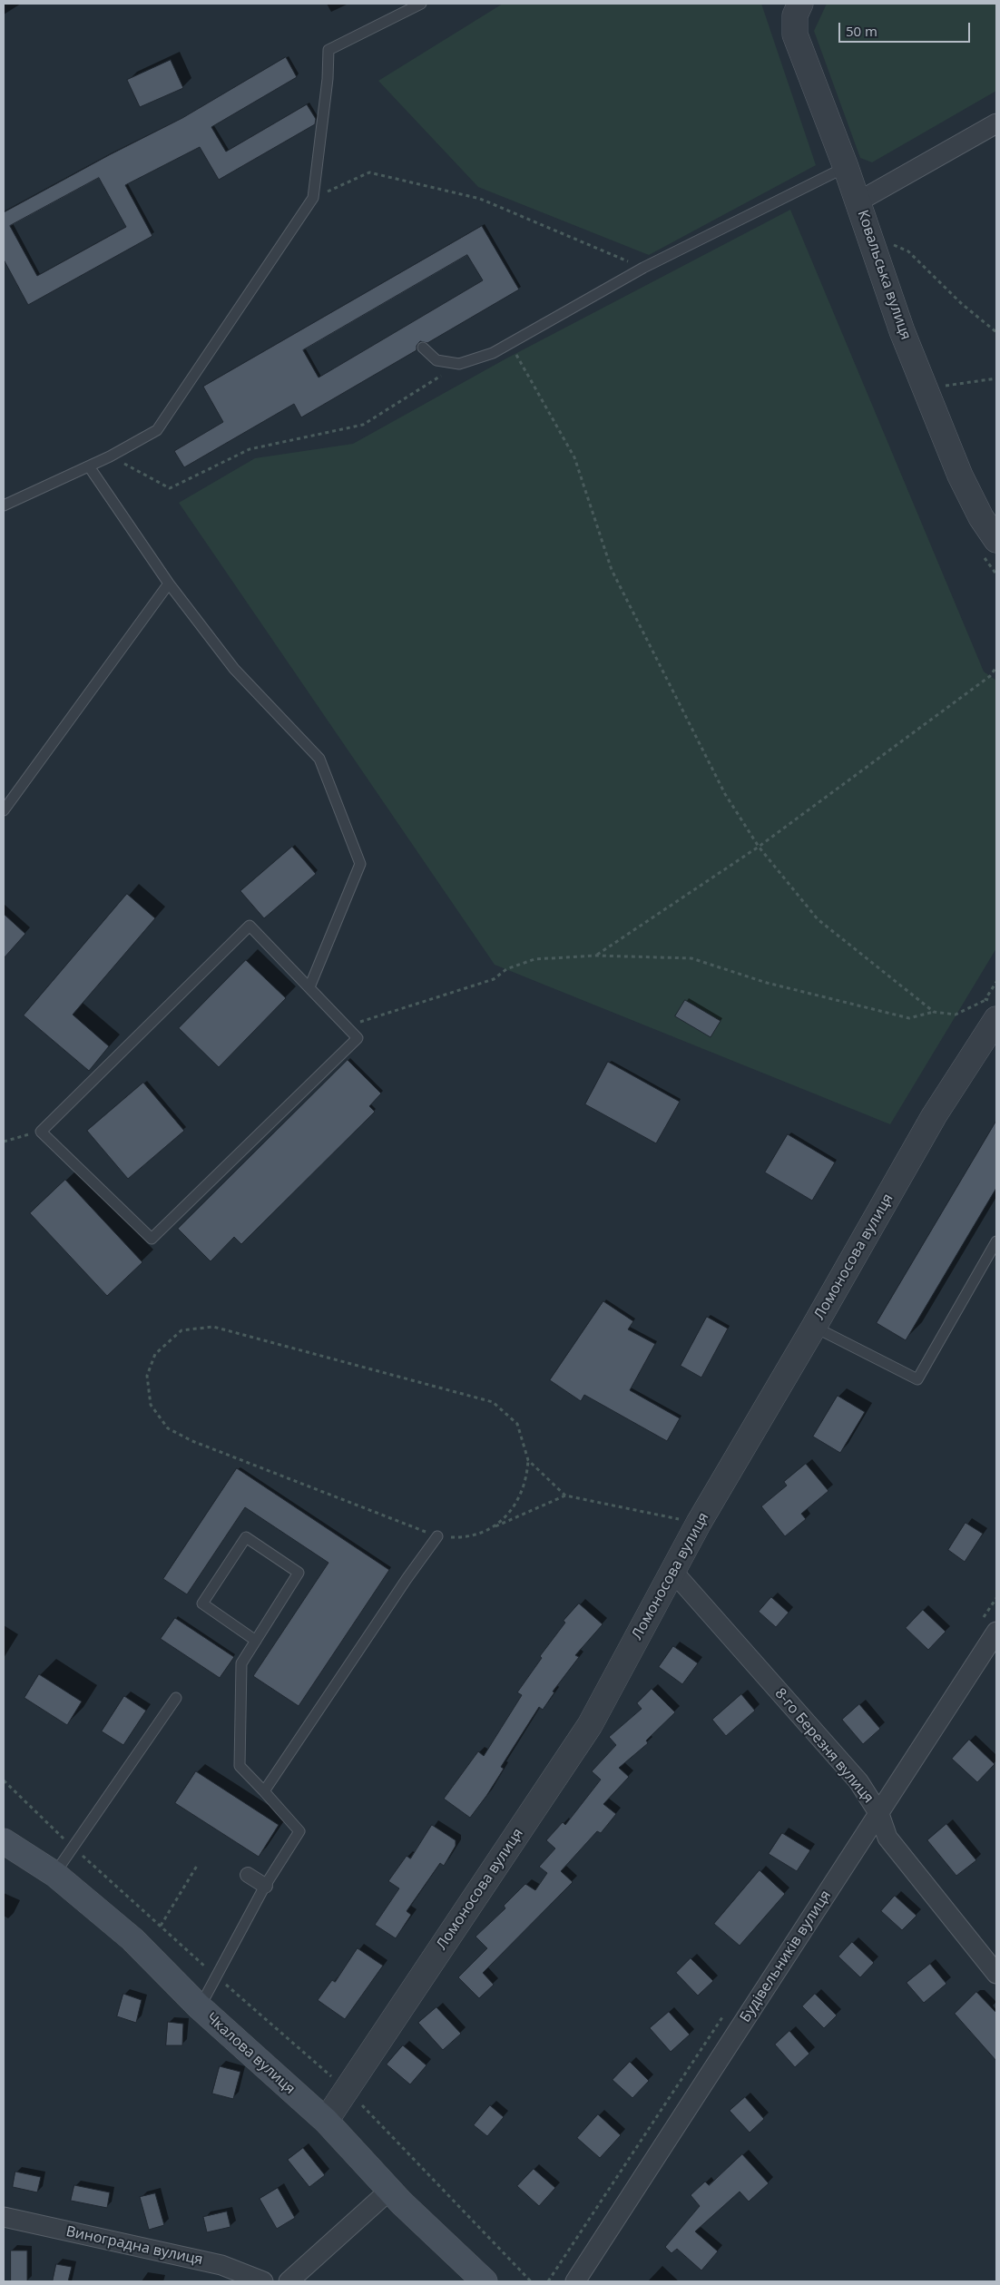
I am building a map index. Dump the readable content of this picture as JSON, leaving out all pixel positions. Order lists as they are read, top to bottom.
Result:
{
  "streets": {
    "main road": ["Чкалова вулиця"],
    "street": [
      "Ковальська вулиця",
      "Ломоносова вулиця",
      "8-го Березня вулиця",
      "Будівельників вулиця",
      "Виноградна вулиця"
    ]
  },
  "crossings": [
    ["Ломоносова вулиця", "8-го Березня вулиця"],
    ["Ломоносова вулиця", "Чкалова вулиця"],
    ["8-го Березня вулиця", "Будівельників вулиця"]
  ],
  "scale_bar": "50 m"
}
